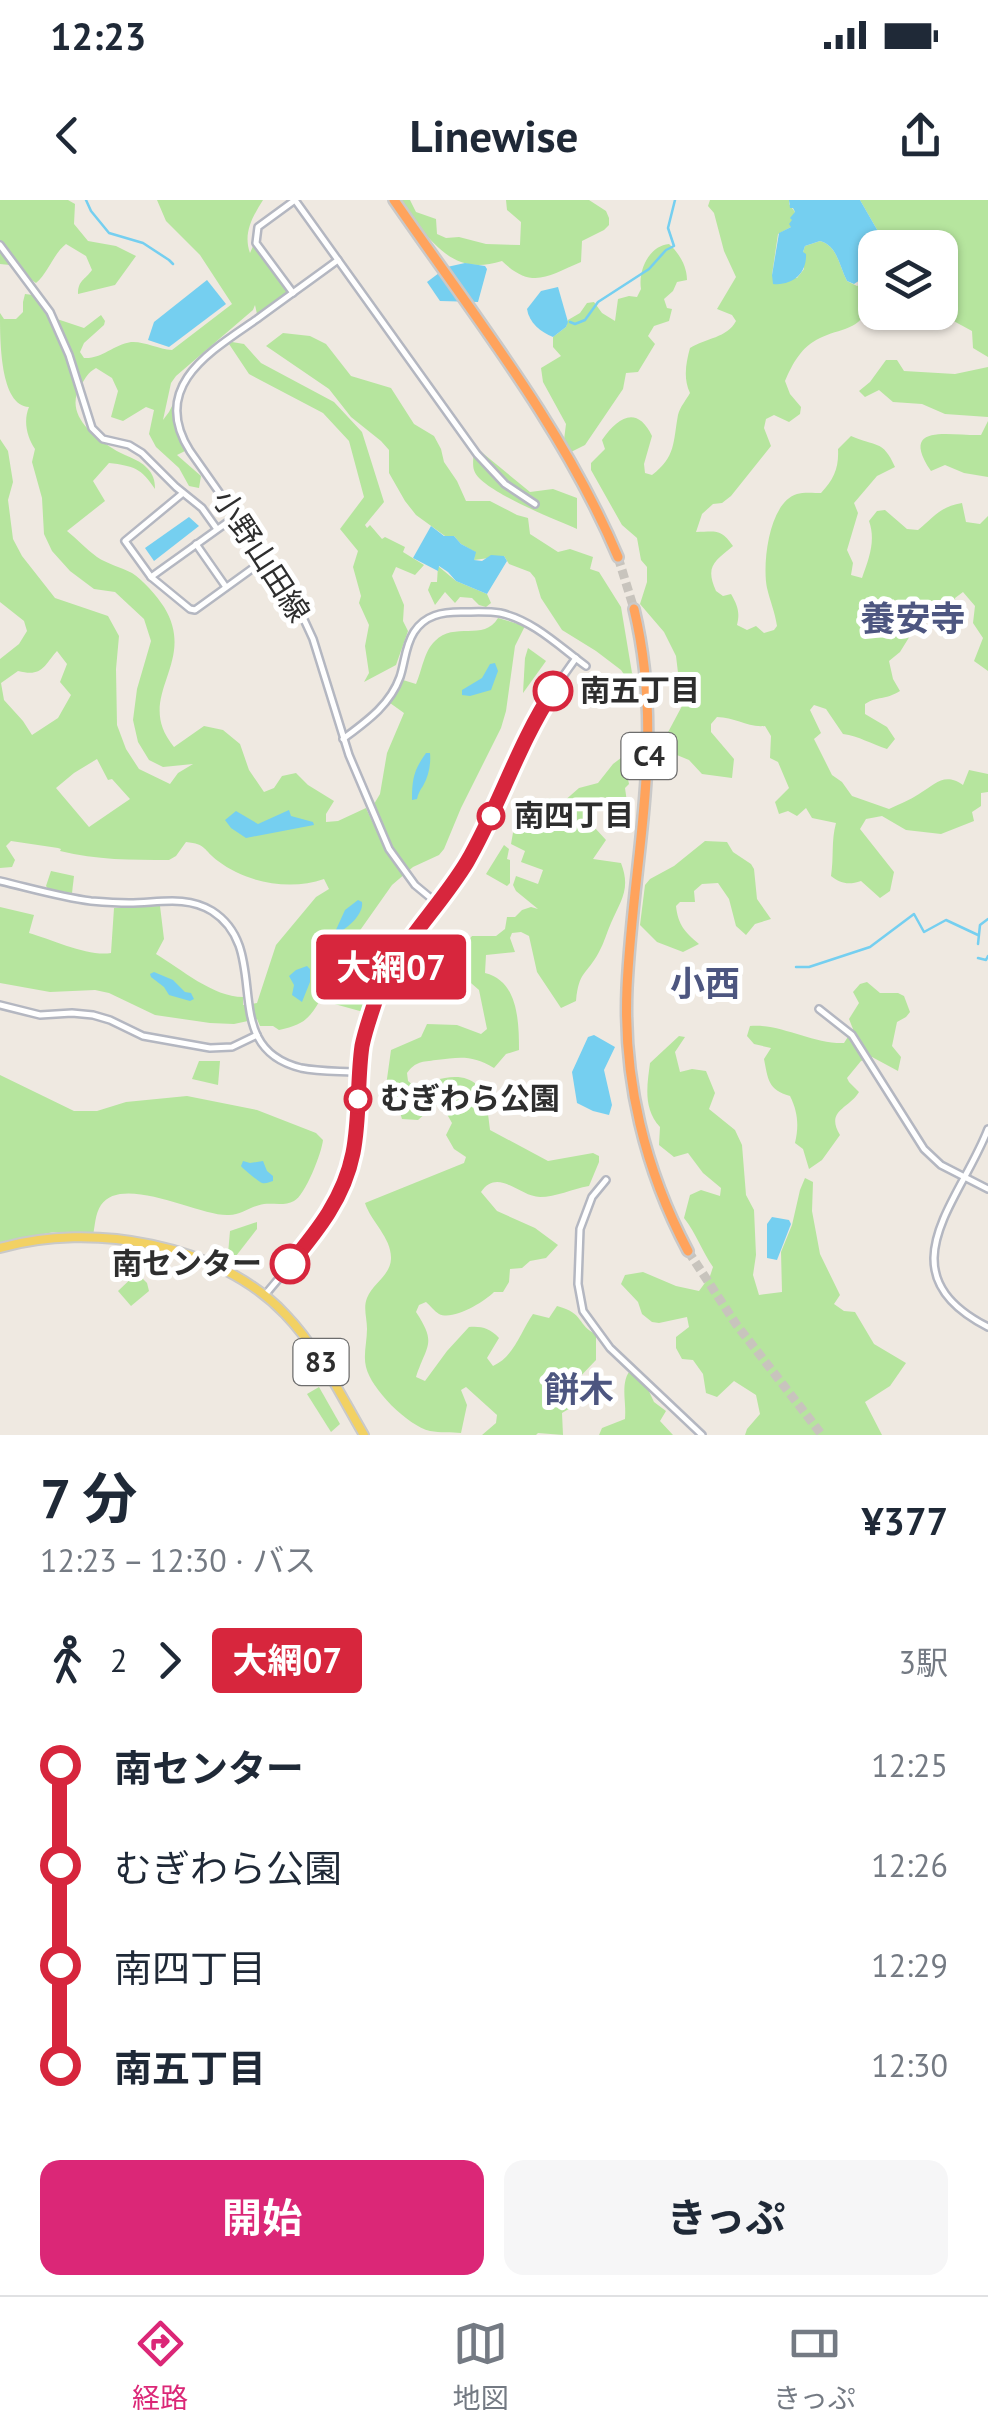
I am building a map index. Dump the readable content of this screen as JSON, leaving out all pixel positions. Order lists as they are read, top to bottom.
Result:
{
  "streets": {
    "highway": ["C4"],
    "main road": ["83"],
    "street": ["小野山田線"]
  },
  "districts": ["養安寺", "小西", "餅木"],
  "places": [
    "南五丁目",
    "南四丁目",
    "むぎわら公園",
    "南センター"
  ],
  "lines": ["bus line 大網07"],
  "page": {
    "status": "12:23",
    "header": "Linewise",
    "on_map": "大網07",
    "heading": ["7 分", "12:23 – 12:30 · バス", "¥377"],
    "legs": ["2", "大網07", "3駅"],
    "list": [
      {
        "name": "南センター",
        "value": "12:25"
      },
      {
        "name": "むぎわら公園",
        "value": "12:26"
      },
      {
        "name": "南四丁目",
        "value": "12:29"
      },
      {
        "name": "南五丁目",
        "value": "12:30"
      }
    ],
    "buttons": ["開始", "きっぷ"],
    "tabs": ["経路", "地図", "きっぷ"]
  }
}
